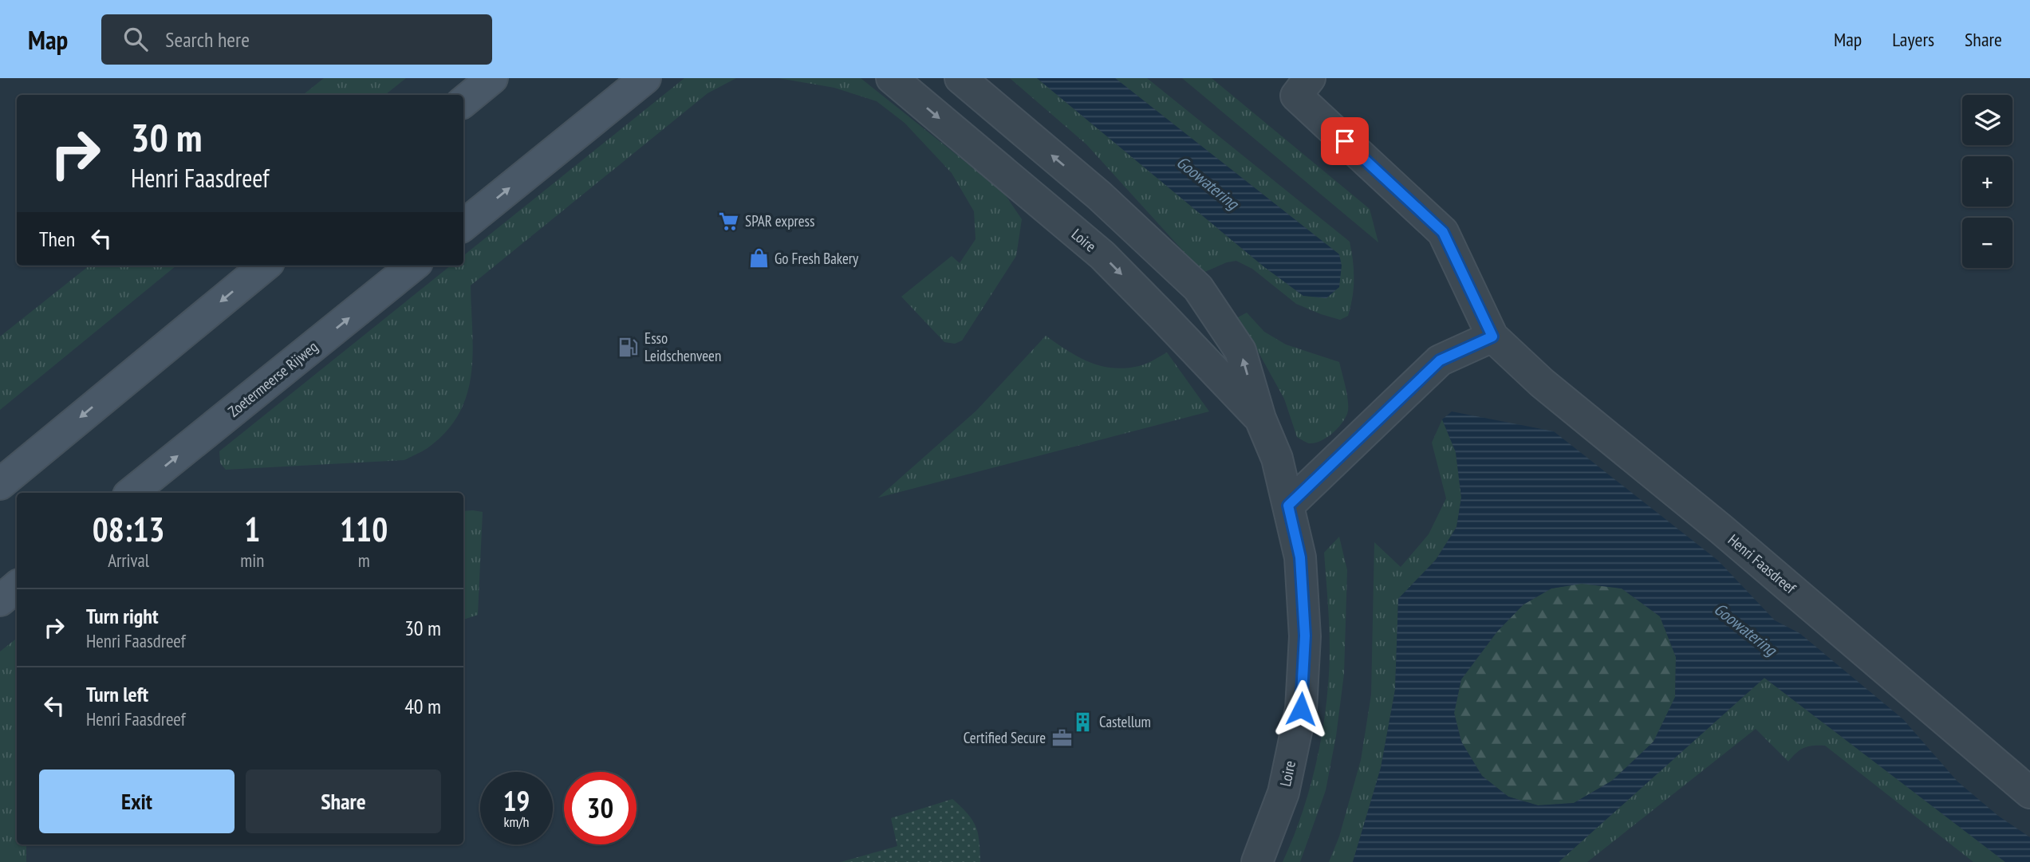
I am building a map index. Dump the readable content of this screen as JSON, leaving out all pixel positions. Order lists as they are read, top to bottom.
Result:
{
  "streets": {
    "main road": ["Zoetermeerse Rijweg"],
    "street": ["Loire", "Henri Faasdreef"]
  },
  "water": ["Goowatering"],
  "places": {
    "supermarket": ["SPAR express"],
    "shop": ["Go Fresh Bakery"],
    "fuel station": ["Esso Leidschenveen"],
    "building": ["Castellum"],
    "office": ["Certified Secure"]
  },
  "page": {
    "header": "Map",
    "search": "Search here",
    "nav": ["Map", "Layers", "Share"],
    "map_buttons": ["+", "−"],
    "turn": ["30 m", "Henri Faasdreef"],
    "then": "Then",
    "eta": [
      "08:13",
      "Arrival",
      "1",
      "min",
      "110",
      "m"
    ],
    "list": [
      {
        "name": "Turn right",
        "note": "Henri Faasdreef",
        "value": "30 m"
      },
      {
        "name": "Turn left",
        "note": "Henri Faasdreef",
        "value": "40 m"
      }
    ],
    "buttons": ["Exit", "Share"],
    "speed": "19 km/h",
    "limit": "30"
  }
}
